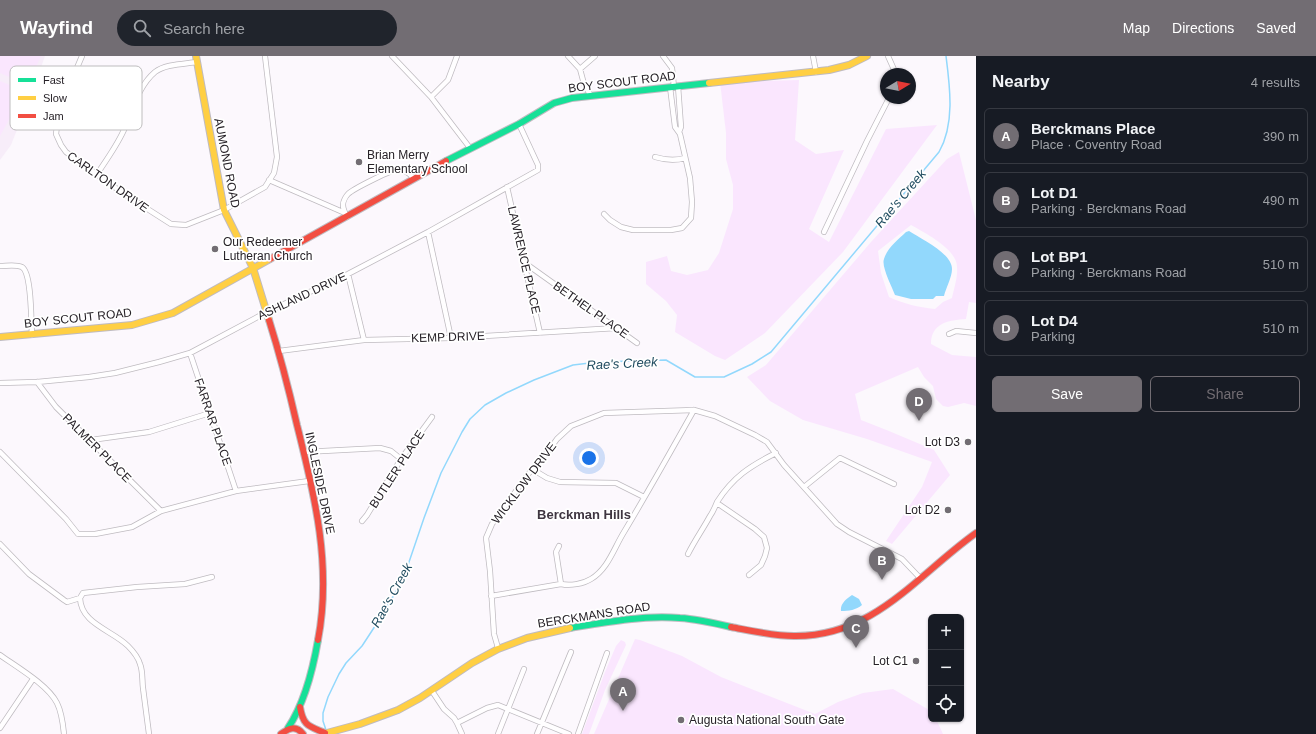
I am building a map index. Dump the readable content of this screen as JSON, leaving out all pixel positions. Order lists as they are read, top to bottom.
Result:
{
  "streets": {
    "street": [
      "BOY SCOUT ROAD",
      "AUMOND ROAD",
      "CARLTON DRIVE",
      "LAWRENCE PLACE",
      "ASHLAND DRIVE",
      "BETHEL PLACE",
      "KEMP DRIVE",
      "FARRAR PLACE",
      "PALMER PLACE",
      "BUTLER PLACE",
      "INGLESIDE DRIVE",
      "WICKLOW DRIVE",
      "BERCKMANS ROAD"
    ]
  },
  "crossings": [
    ["BOY SCOUT ROAD", "AUMOND ROAD"],
    ["BOY SCOUT ROAD", "ASHLAND DRIVE"],
    ["BOY SCOUT ROAD", "INGLESIDE DRIVE"],
    ["AUMOND ROAD", "CARLTON DRIVE"],
    ["AUMOND ROAD", "INGLESIDE DRIVE"],
    ["LAWRENCE PLACE", "ASHLAND DRIVE"],
    ["LAWRENCE PLACE", "BETHEL PLACE"],
    ["LAWRENCE PLACE", "KEMP DRIVE"],
    ["ASHLAND DRIVE", "FARRAR PLACE"],
    ["ASHLAND DRIVE", "PALMER PLACE"],
    ["ASHLAND DRIVE", "INGLESIDE DRIVE"],
    ["BETHEL PLACE", "KEMP DRIVE"],
    ["KEMP DRIVE", "INGLESIDE DRIVE"],
    ["INGLESIDE DRIVE", "BERCKMANS ROAD"],
    ["WICKLOW DRIVE", "BERCKMANS ROAD"]
  ],
  "districts": ["Berckman Hills"],
  "water": ["Rae's Creek"],
  "places": [
    "Brian Merry Elementary School",
    "Our Redeemer Lutheran Church",
    "Lot D3",
    "Lot D2",
    "Lot C1",
    "Augusta National South Gate"
  ],
  "legend": ["Fast", "Slow", "Jam"],
  "north": "right",
  "page": {
    "header": "Wayfind",
    "search": "Search here",
    "nav": ["Map", "Directions", "Saved"],
    "heading": ["Nearby", "4 results"],
    "list": [
      {
        "mark": "A",
        "name": "Berckmans Place",
        "note": "Place · Coventry Road",
        "value": "390 m"
      },
      {
        "mark": "B",
        "name": "Lot D1",
        "note": "Parking · Berckmans Road",
        "value": "490 m"
      },
      {
        "mark": "C",
        "name": "Lot BP1",
        "note": "Parking · Berckmans Road",
        "value": "510 m"
      },
      {
        "mark": "D",
        "name": "Lot D4",
        "note": "Parking",
        "value": "510 m"
      }
    ],
    "buttons": ["Save", "Share"],
    "pins": [
      "D",
      "B",
      "C",
      "A"
    ],
    "map_buttons": ["+", "−"]
  }
}
